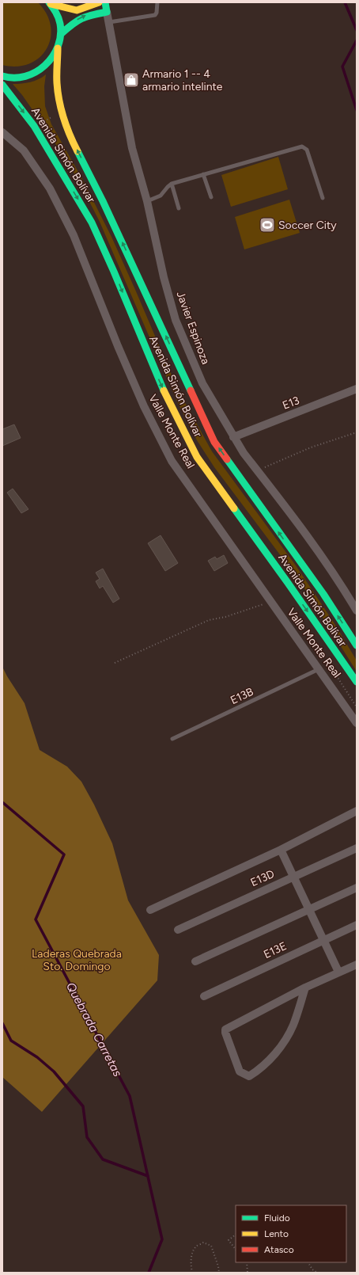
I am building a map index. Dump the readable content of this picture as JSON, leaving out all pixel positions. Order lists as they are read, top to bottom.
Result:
{
  "streets": {
    "main road": ["Avenida Simón Bolívar", "Javier Espinoza"],
    "street": [
      "E13",
      "Valle Monte Real",
      "E13D",
      "E13E"
    ],
    "lane": ["E13B"]
  },
  "crossings": [
    ["Javier Espinoza", "E13"],
    ["Valle Monte Real", "E13B"]
  ],
  "water": ["Quebrada Carretas"],
  "parks": ["Laderas Quebrada Sto. Domingo"],
  "places": {
    "shop": ["Armario 1 -- 4 armario intelinte"],
    "sports": ["Soccer City"]
  },
  "legend": ["Fluido", "Lento", "Atasco"]
}
